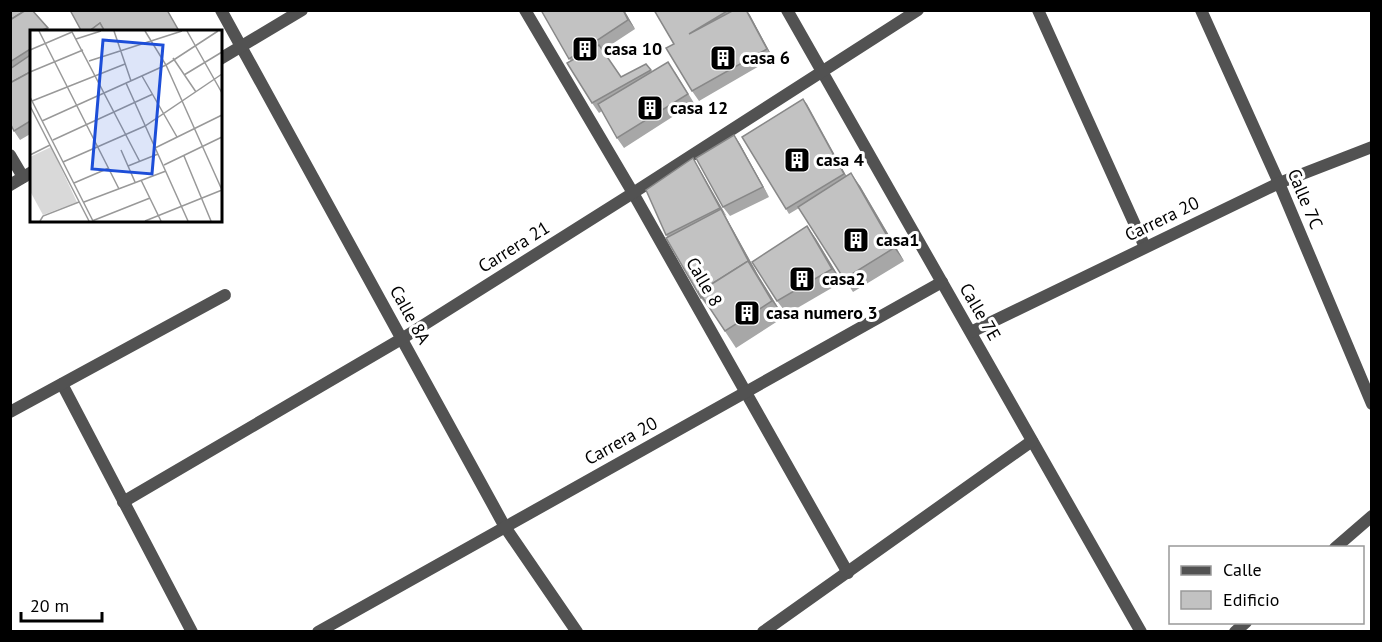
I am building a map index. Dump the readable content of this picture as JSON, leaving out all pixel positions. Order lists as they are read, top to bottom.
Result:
{
  "streets": {
    "street": [
      "Calle 7C",
      "Carrera 20",
      "Carrera 21",
      "Calle 8",
      "Calle 7E",
      "Calle 8A"
    ]
  },
  "crossings": [
    ["Calle 7C", "Carrera 20"],
    ["Carrera 20", "Calle 8"],
    ["Carrera 20", "Calle 7E"],
    ["Carrera 20", "Calle 8A"],
    ["Carrera 21", "Calle 8"],
    ["Carrera 21", "Calle 7E"],
    ["Carrera 21", "Calle 8A"]
  ],
  "places": {
    "building": [
      "casa 10",
      "casa 6",
      "casa 12",
      "casa 4",
      "casa1",
      "casa2",
      "casa numero 3"
    ]
  },
  "legend": ["Calle", "Edificio"],
  "scale_bar": "20 m"
}
